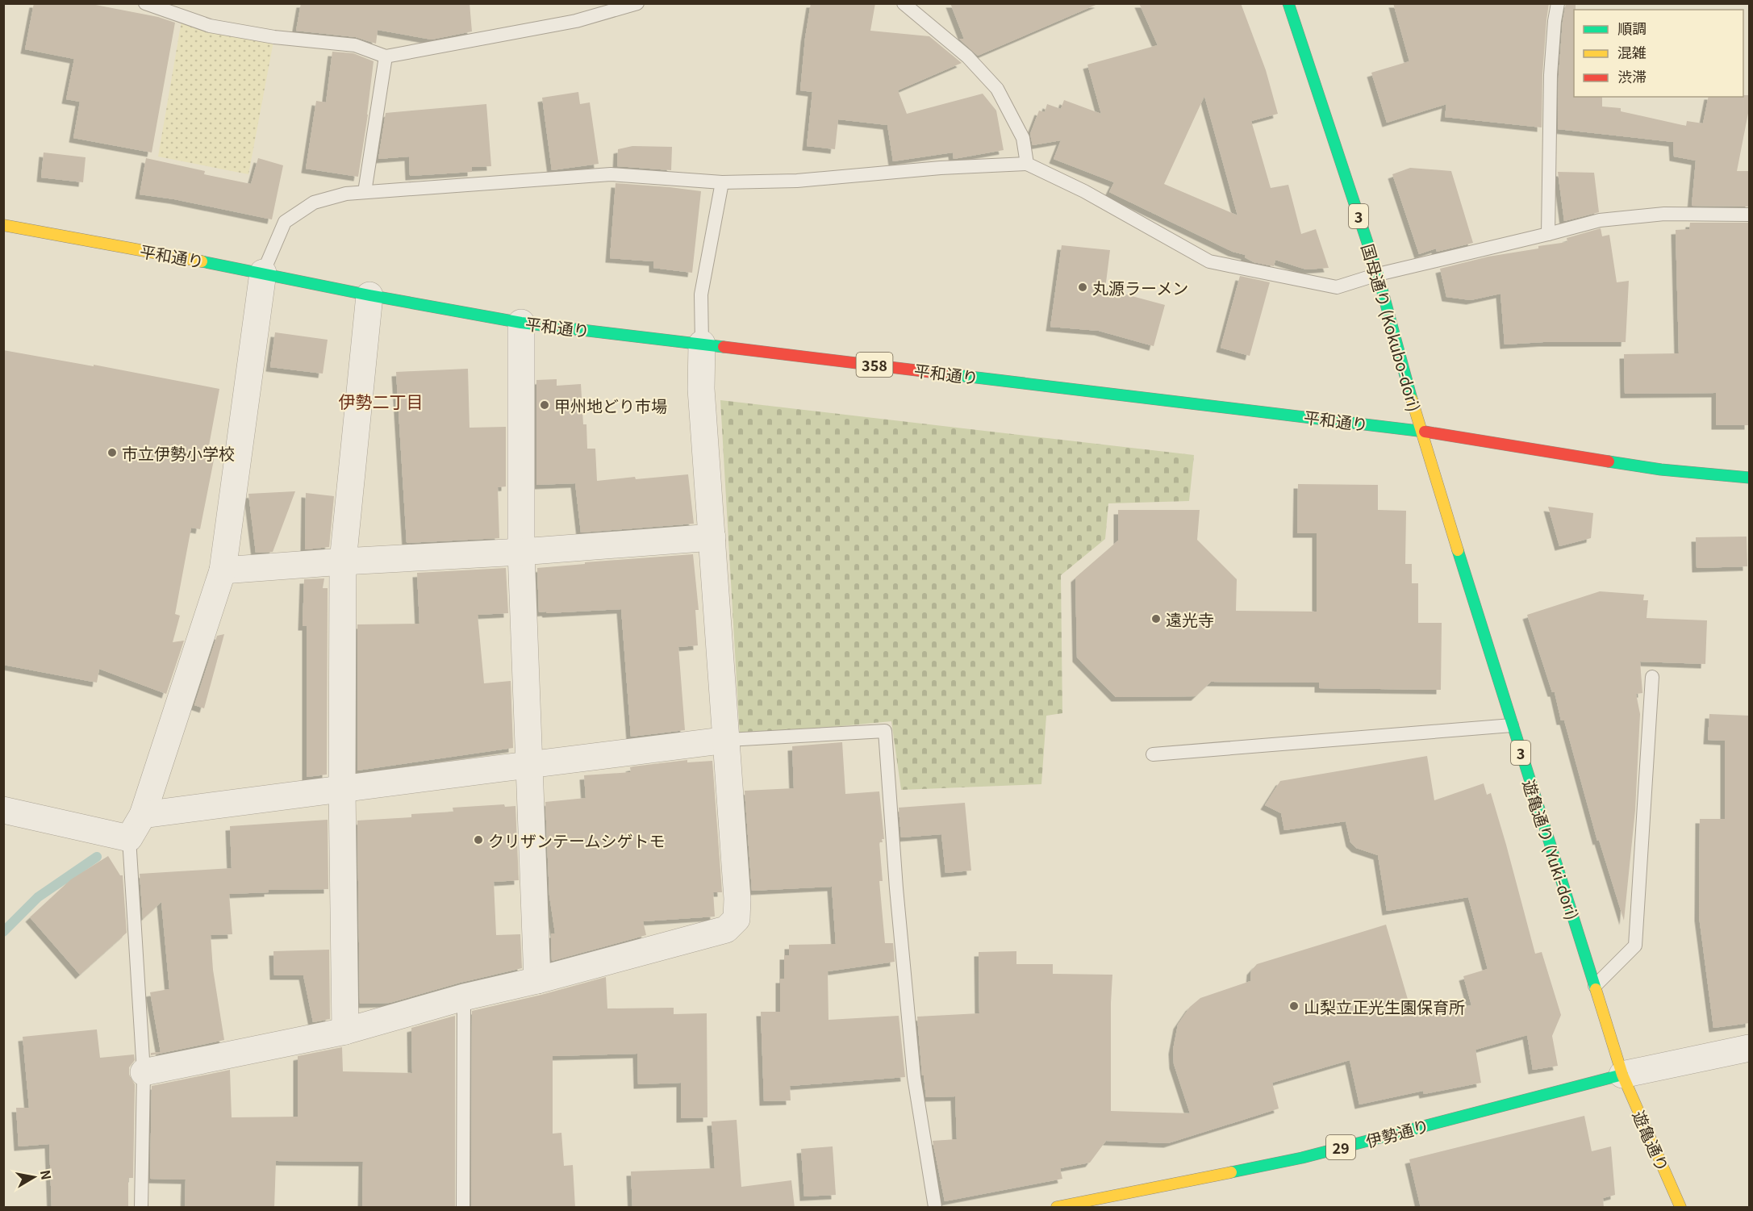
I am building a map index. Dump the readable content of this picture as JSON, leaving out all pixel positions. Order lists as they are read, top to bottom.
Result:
{
  "streets": {
    "main road": [
      "3",
      "平和通り",
      "国母通り (Kokubo-dori)",
      "358",
      "遊亀通り (Yuki-dori)",
      "伊勢通り",
      "遊亀通り",
      "29"
    ]
  },
  "crossings": [
    ["平和通り", "国母通り (Kokubo-dori)"],
    ["平和通り", "遊亀通り (Yuki-dori)"],
    ["国母通り (Kokubo-dori)", "遊亀通り (Yuki-dori)"],
    ["遊亀通り (Yuki-dori)", "伊勢通り"],
    ["遊亀通り (Yuki-dori)", "遊亀通り"],
    ["伊勢通り", "遊亀通り"]
  ],
  "districts": ["伊勢二丁目"],
  "places": [
    "丸源ラーメン",
    "甲州地どり市場",
    "市立伊勢小学校",
    "遠光寺",
    "クリザンテームシゲトモ",
    "山梨立正光生園保育所"
  ],
  "legend": ["順調", "混雑", "渋滞"],
  "north": "right"
}
